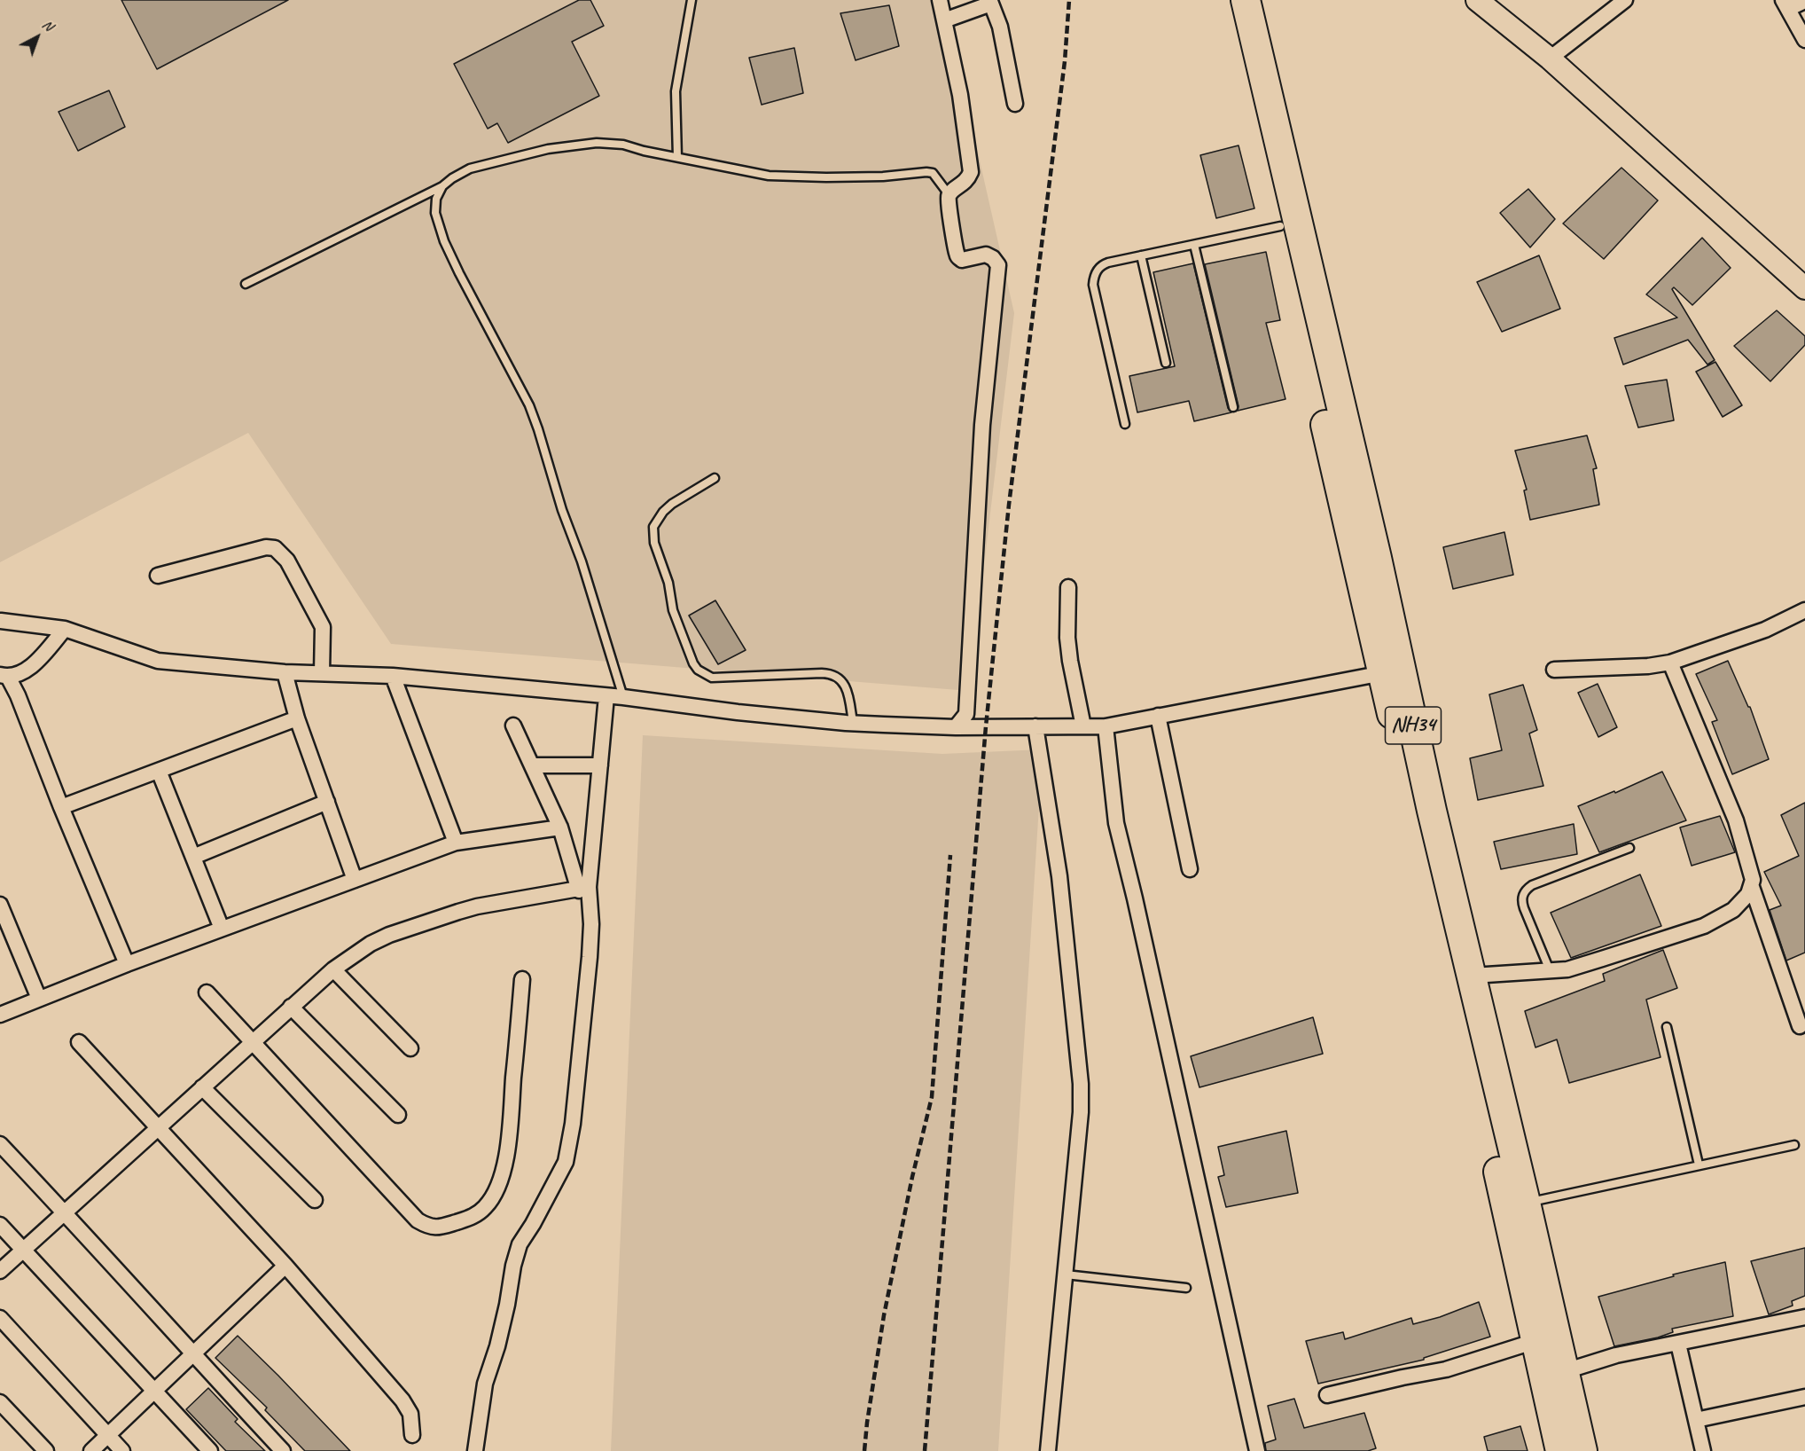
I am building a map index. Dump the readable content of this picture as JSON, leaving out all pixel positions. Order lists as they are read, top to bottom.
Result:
{
  "streets": {
    "highway": ["NH34"]
  },
  "north": "top right"
}
